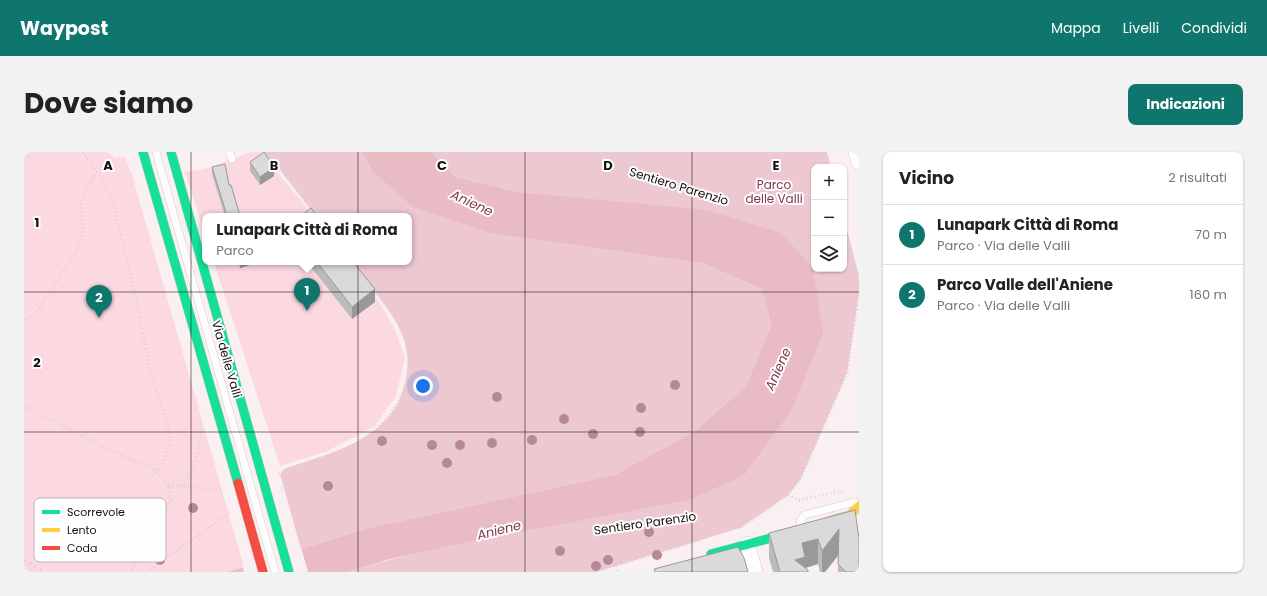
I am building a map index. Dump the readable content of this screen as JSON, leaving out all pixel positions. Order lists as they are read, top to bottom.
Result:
{
  "streets": {
    "main road": ["Via delle Valli"],
    "path": ["Sentiero Parenzio"]
  },
  "water": ["Aniene"],
  "parks": ["Parco delle Valli"],
  "legend": ["Scorrevole", "Lento", "Coda"],
  "page": {
    "header": "Waypost",
    "nav": ["Mappa", "Livelli", "Condividi"],
    "title": "Dove siamo",
    "buttons": "Indicazioni",
    "heading": ["Vicino", "2 risultati"],
    "map_buttons": ["+", "−"],
    "list": [
      {
        "mark": "1",
        "name": "Lunapark Città di Roma",
        "note": "Parco · Via delle Valli",
        "value": "70 m"
      },
      {
        "mark": "2",
        "name": "Parco Valle dell'Aniene",
        "note": "Parco · Via delle Valli",
        "value": "160 m"
      }
    ],
    "popup": ["Lunapark Città di Roma", "Parco"],
    "pins": ["1", "2"]
  },
  "grid": {
    "columns": [
      "A",
      "B",
      "C",
      "D",
      "E"
    ],
    "rows": ["1", "2"]
  }
}
